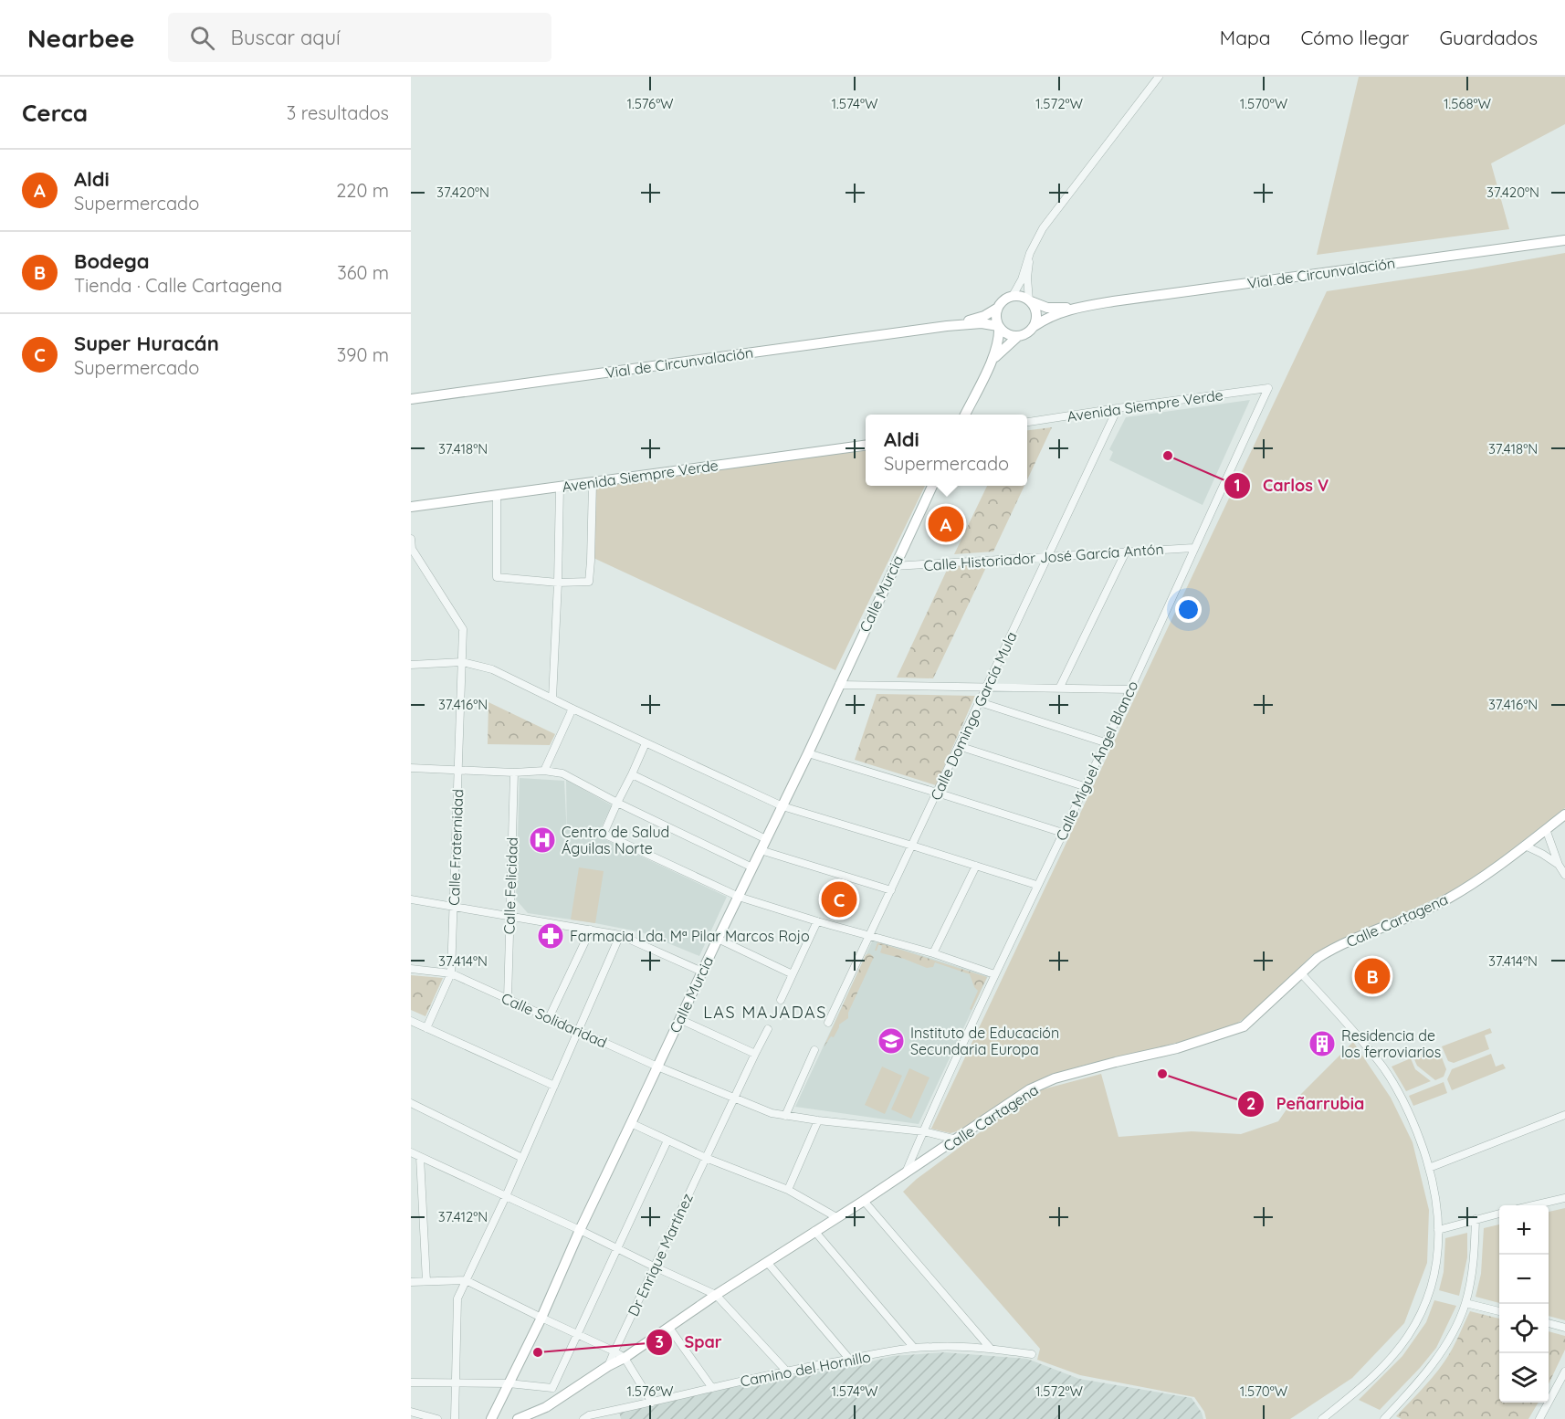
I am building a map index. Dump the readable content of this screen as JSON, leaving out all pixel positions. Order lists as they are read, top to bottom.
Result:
{
  "streets": {
    "main road": [
      "Vial de Circunvalación",
      "Avenida Siempre Verde",
      "Calle Murcia",
      "Calle Cartagena"
    ],
    "street": [
      "Calle Historiador José García Antón",
      "Calle Domingo García Mula",
      "Calle Miguel Ángel Blanco",
      "Calle Fraternidad",
      "Calle Felicidad",
      "Calle Solidaridad",
      "Dr Enrique Martínez",
      "Camino del Hornillo"
    ]
  },
  "crossings": [
    ["Avenida Siempre Verde", "Calle Domingo García Mula"],
    ["Avenida Siempre Verde", "Calle Miguel Ángel Blanco"],
    ["Calle Historiador José García Antón", "Calle Murcia"],
    ["Calle Historiador José García Antón", "Calle Domingo García Mula"],
    ["Calle Historiador José García Antón", "Calle Miguel Ángel Blanco"],
    ["Calle Murcia", "Calle Solidaridad"],
    ["Calle Miguel Ángel Blanco", "Calle Cartagena"],
    ["Calle Miguel Ángel Blanco", "Calle Solidaridad"],
    ["Calle Fraternidad", "Calle Solidaridad"],
    ["Calle Felicidad", "Calle Solidaridad"],
    ["Calle Cartagena", "Calle Solidaridad"],
    ["Calle Cartagena", "Dr Enrique Martínez"],
    ["Calle Solidaridad", "Dr Enrique Martínez"]
  ],
  "districts": ["LAS MAJADAS"],
  "places": {
    "other": ["Carlos V", "Peñarrubia", "Spar"],
    "hospital": ["Centro de Salud Águilas Norte"],
    "pharmacy": ["Farmacia Lda. Mª Pilar Marcos Rojo"],
    "school or university": ["Instituto de Educación Secundaria Europa"],
    "building": ["Residencia de los ferroviarios"]
  },
  "page": {
    "header": "Nearbee",
    "search": "Buscar aquí",
    "nav": ["Mapa", "Cómo llegar", "Guardados"],
    "heading": ["Cerca", "3 resultados"],
    "list": [
      {
        "mark": "A",
        "name": "Aldi",
        "note": "Supermercado",
        "value": "220 m"
      },
      {
        "mark": "B",
        "name": "Bodega",
        "note": "Tienda · Calle Cartagena",
        "value": "360 m"
      },
      {
        "mark": "C",
        "name": "Super Huracán",
        "note": "Supermercado",
        "value": "390 m"
      }
    ],
    "popup": ["Aldi", "Supermercado"],
    "pins": ["A", "C", "B"],
    "map_buttons": ["+", "−"]
  },
  "coordinates": [
    "1.576°W",
    "1.574°W",
    "1.572°W",
    "1.570°W",
    "1.568°W",
    "37.420°N",
    "37.418°N",
    "37.416°N",
    "37.414°N",
    "37.412°N"
  ]
}
